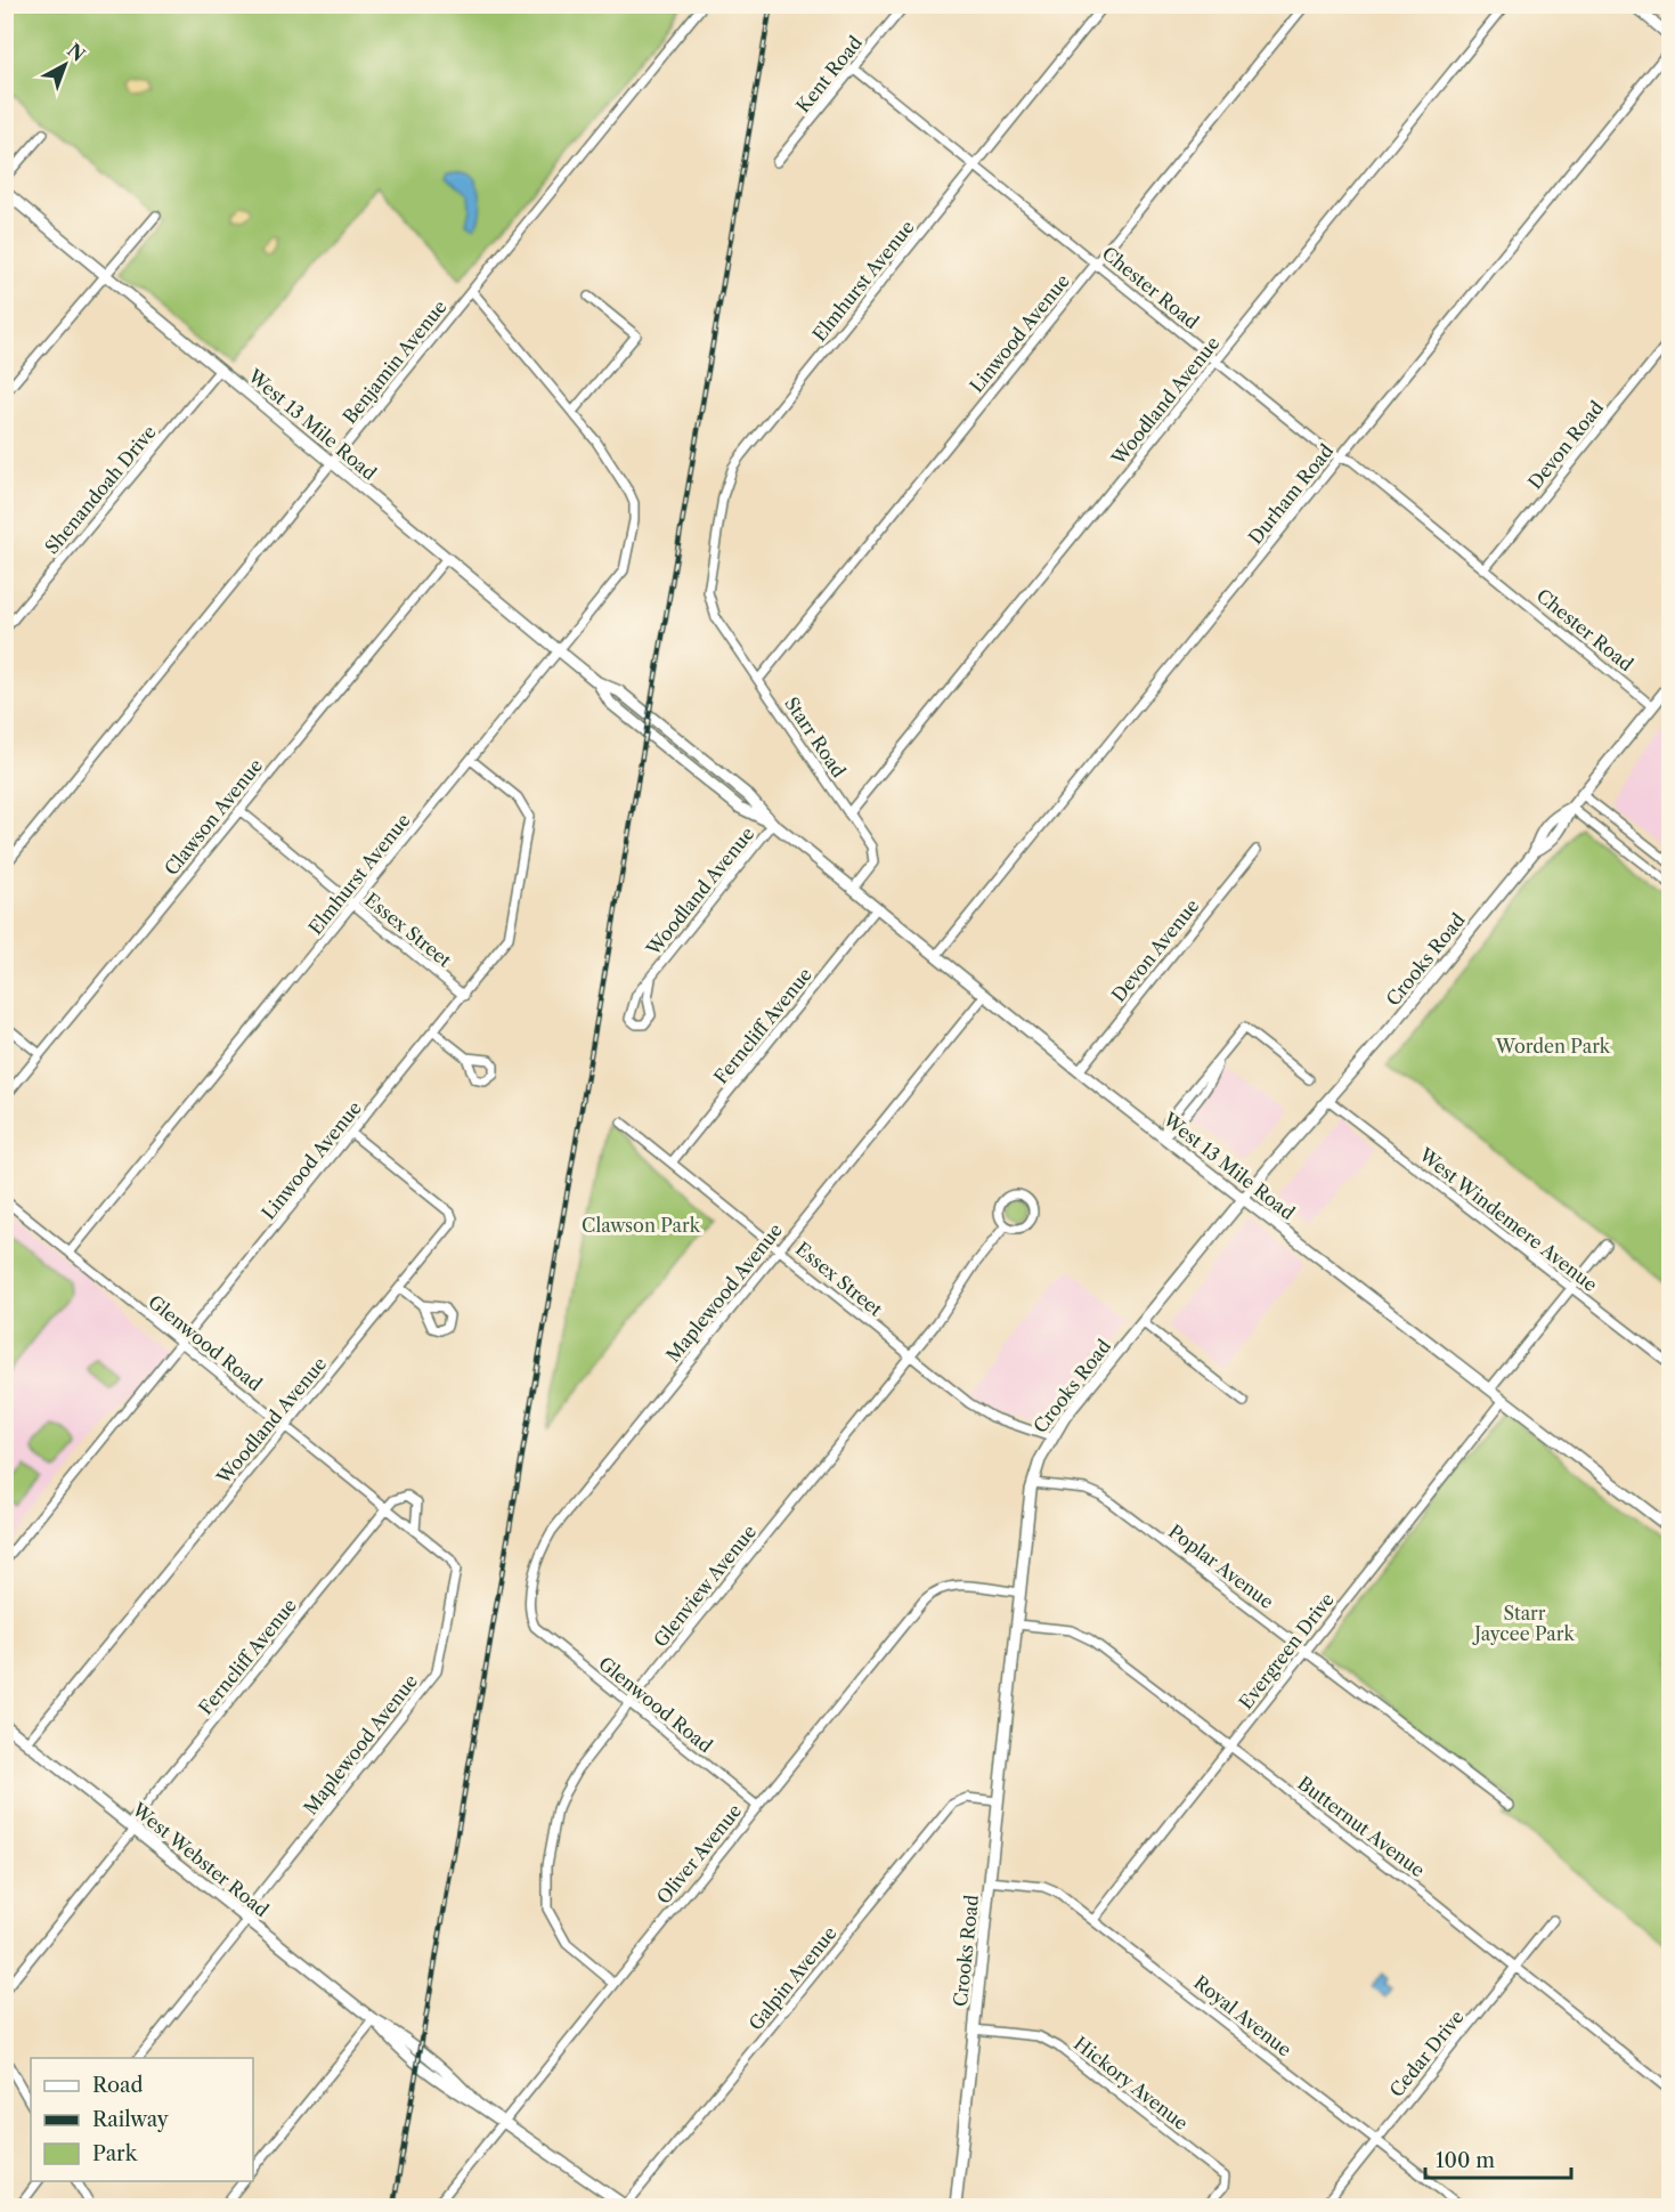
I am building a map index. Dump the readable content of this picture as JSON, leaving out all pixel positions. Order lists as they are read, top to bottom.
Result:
{
  "streets": {
    "main road": ["West 13 Mile Road", "Crooks Road", "West Webster Road"],
    "street": [
      "Kent Road",
      "Elmhurst Avenue",
      "Chester Road",
      "Linwood Avenue",
      "Benjamin Avenue",
      "Woodland Avenue",
      "Devon Road",
      "Shenandoah Drive",
      "Durham Road",
      "Starr Road",
      "Clawson Avenue",
      "Essex Street",
      "Devon Avenue",
      "Ferncliff Avenue",
      "West Windemere Avenue",
      "Maplewood Avenue",
      "Glenwood Road",
      "Poplar Avenue",
      "Glenview Avenue",
      "Evergreen Drive",
      "Butternut Avenue",
      "Oliver Avenue",
      "Galpin Avenue",
      "Royal Avenue",
      "Cedar Drive",
      "Hickory Avenue"
    ]
  },
  "crossings": [
    ["Kent Road", "Chester Road"],
    ["Elmhurst Avenue", "Chester Road"],
    ["Elmhurst Avenue", "Linwood Avenue"],
    ["Elmhurst Avenue", "West 13 Mile Road"],
    ["Elmhurst Avenue", "Starr Road"],
    ["Elmhurst Avenue", "Essex Street"],
    ["Elmhurst Avenue", "Glenwood Road"],
    ["Chester Road", "Linwood Avenue"],
    ["Chester Road", "Woodland Avenue"],
    ["Chester Road", "Devon Road"],
    ["Chester Road", "Durham Road"],
    ["Chester Road", "Crooks Road"],
    ["Linwood Avenue", "Woodland Avenue"],
    ["Linwood Avenue", "Starr Road"],
    ["Linwood Avenue", "Essex Street"],
    ["Linwood Avenue", "Glenwood Road"],
    ["Benjamin Avenue", "West 13 Mile Road"],
    ["Woodland Avenue", "West 13 Mile Road"],
    ["Woodland Avenue", "Starr Road"],
    ["Woodland Avenue", "Glenwood Road"],
    ["Woodland Avenue", "West Webster Road"],
    ["West 13 Mile Road", "Shenandoah Drive"],
    ["West 13 Mile Road", "Durham Road"],
    ["West 13 Mile Road", "Starr Road"],
    ["West 13 Mile Road", "Clawson Avenue"],
    ["West 13 Mile Road", "Devon Avenue"],
    ["West 13 Mile Road", "Crooks Road"],
    ["West 13 Mile Road", "Ferncliff Avenue"],
    ["West 13 Mile Road", "Maplewood Avenue"],
    ["West 13 Mile Road", "Evergreen Drive"],
    ["Clawson Avenue", "Essex Street"],
    ["Essex Street", "Crooks Road"],
    ["Essex Street", "Ferncliff Avenue"],
    ["Essex Street", "Maplewood Avenue"],
    ["Essex Street", "Glenview Avenue"],
    ["Crooks Road", "West Windemere Avenue"],
    ["Crooks Road", "Poplar Avenue"],
    ["Crooks Road", "Butternut Avenue"],
    ["Crooks Road", "Oliver Avenue"],
    ["Crooks Road", "Galpin Avenue"],
    ["Crooks Road", "Royal Avenue"],
    ["Crooks Road", "Hickory Avenue"],
    ["Ferncliff Avenue", "Glenwood Road"],
    ["Ferncliff Avenue", "West Webster Road"],
    ["Maplewood Avenue", "Glenwood Road"],
    ["Maplewood Avenue", "West Webster Road"],
    ["Glenwood Road", "Glenview Avenue"],
    ["Glenwood Road", "Oliver Avenue"],
    ["Poplar Avenue", "Evergreen Drive"],
    ["Glenview Avenue", "Oliver Avenue"],
    ["Evergreen Drive", "Butternut Avenue"],
    ["Evergreen Drive", "Royal Avenue"],
    ["Butternut Avenue", "Cedar Drive"],
    ["Oliver Avenue", "West Webster Road"],
    ["West Webster Road", "Galpin Avenue"],
    ["Royal Avenue", "Cedar Drive"]
  ],
  "parks": ["Worden Park", "Clawson Park", "Starr Jaycee Park"],
  "legend": ["Road", "Railway", "Park"],
  "scale_bar": "100 m",
  "north": "top right"
}
